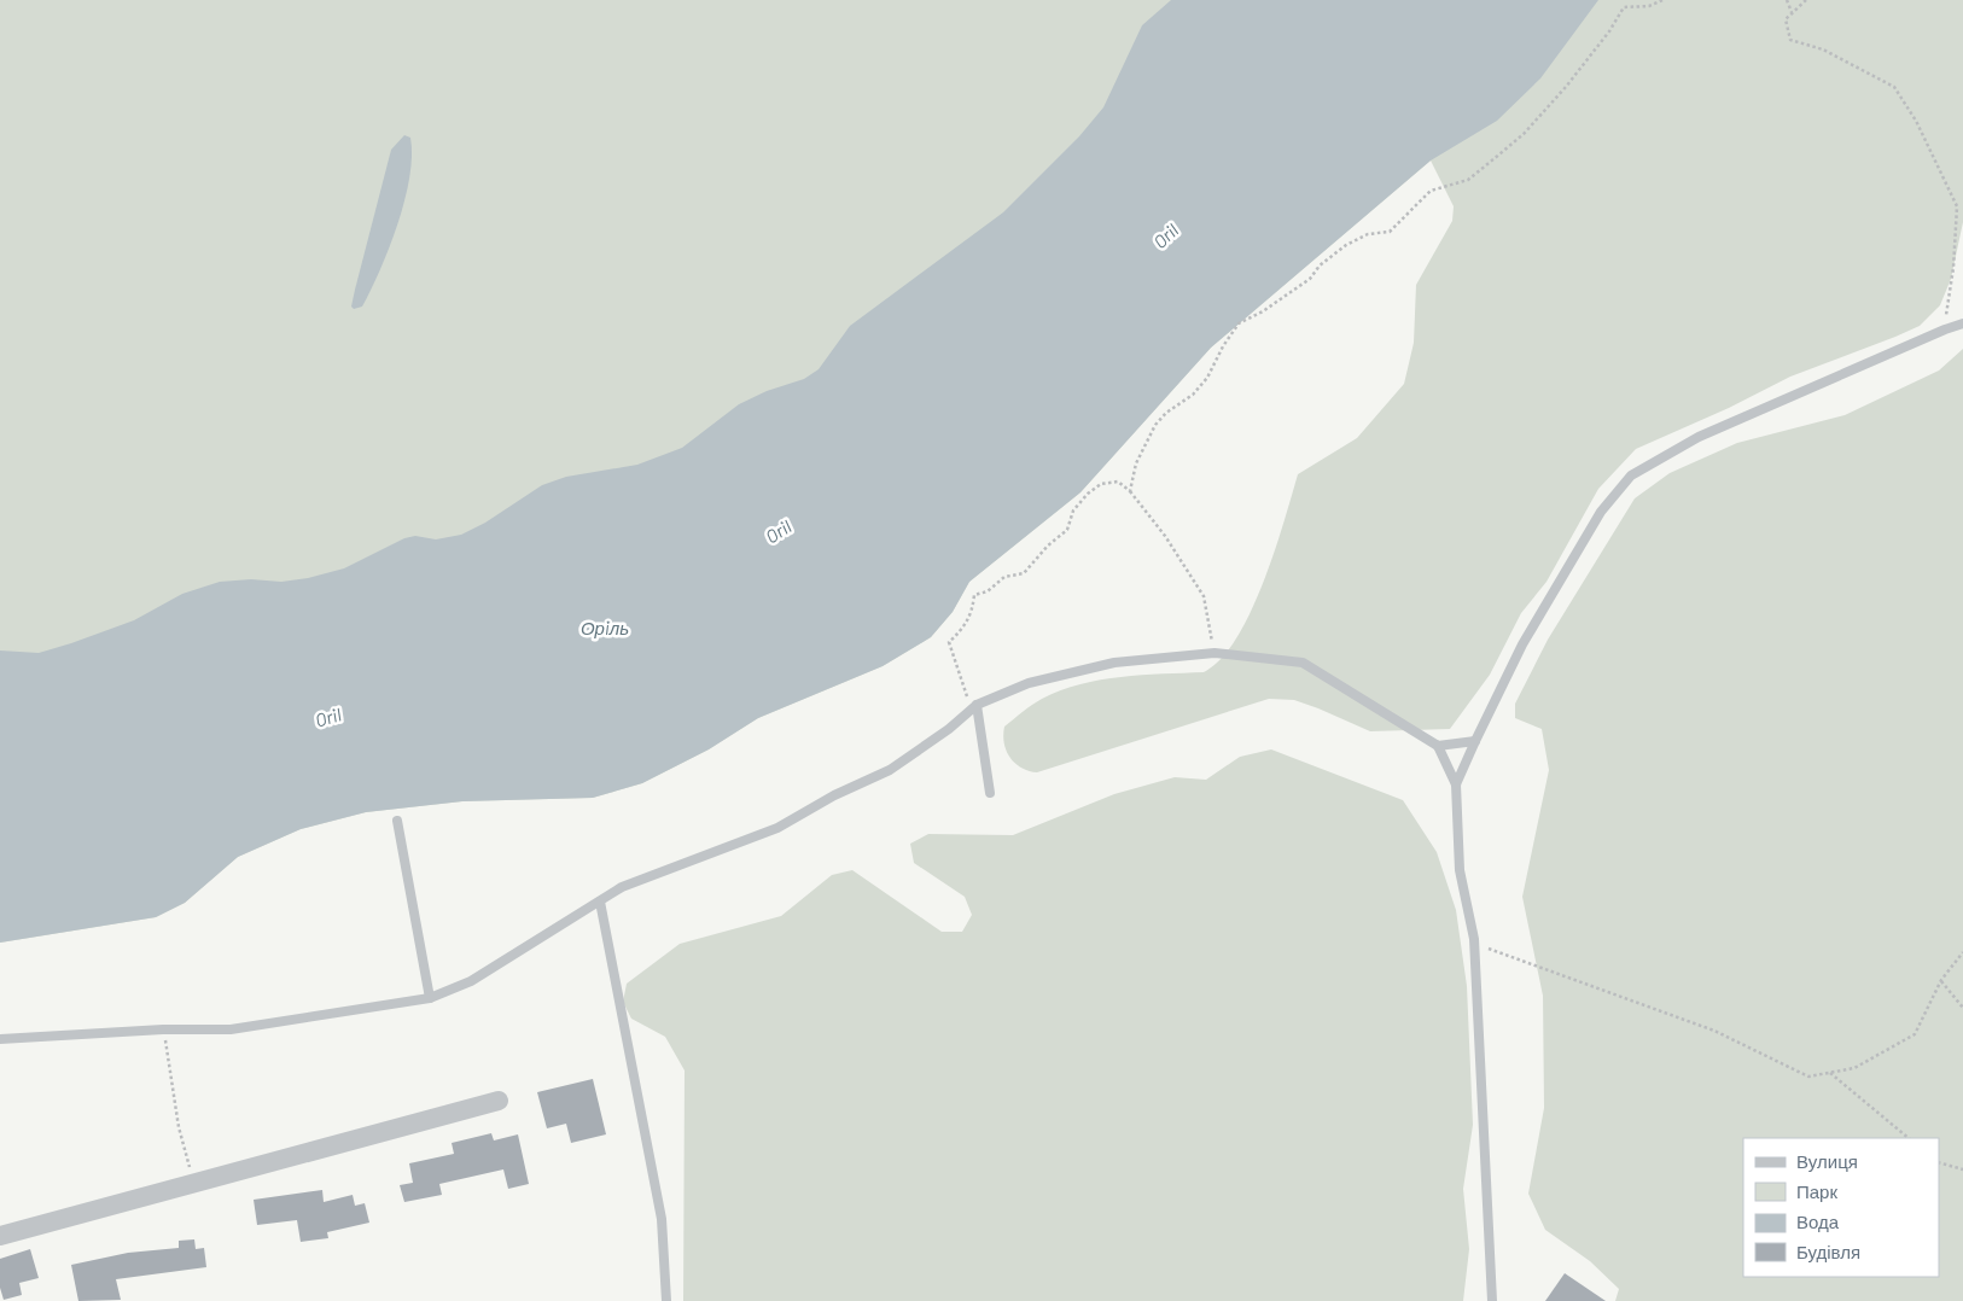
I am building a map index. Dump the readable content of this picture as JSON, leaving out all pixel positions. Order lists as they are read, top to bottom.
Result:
{
  "water": ["Oril", "Орiль"],
  "legend": [
    "Вулиця",
    "Парк",
    "Вода",
    "Будівля"
  ]
}
